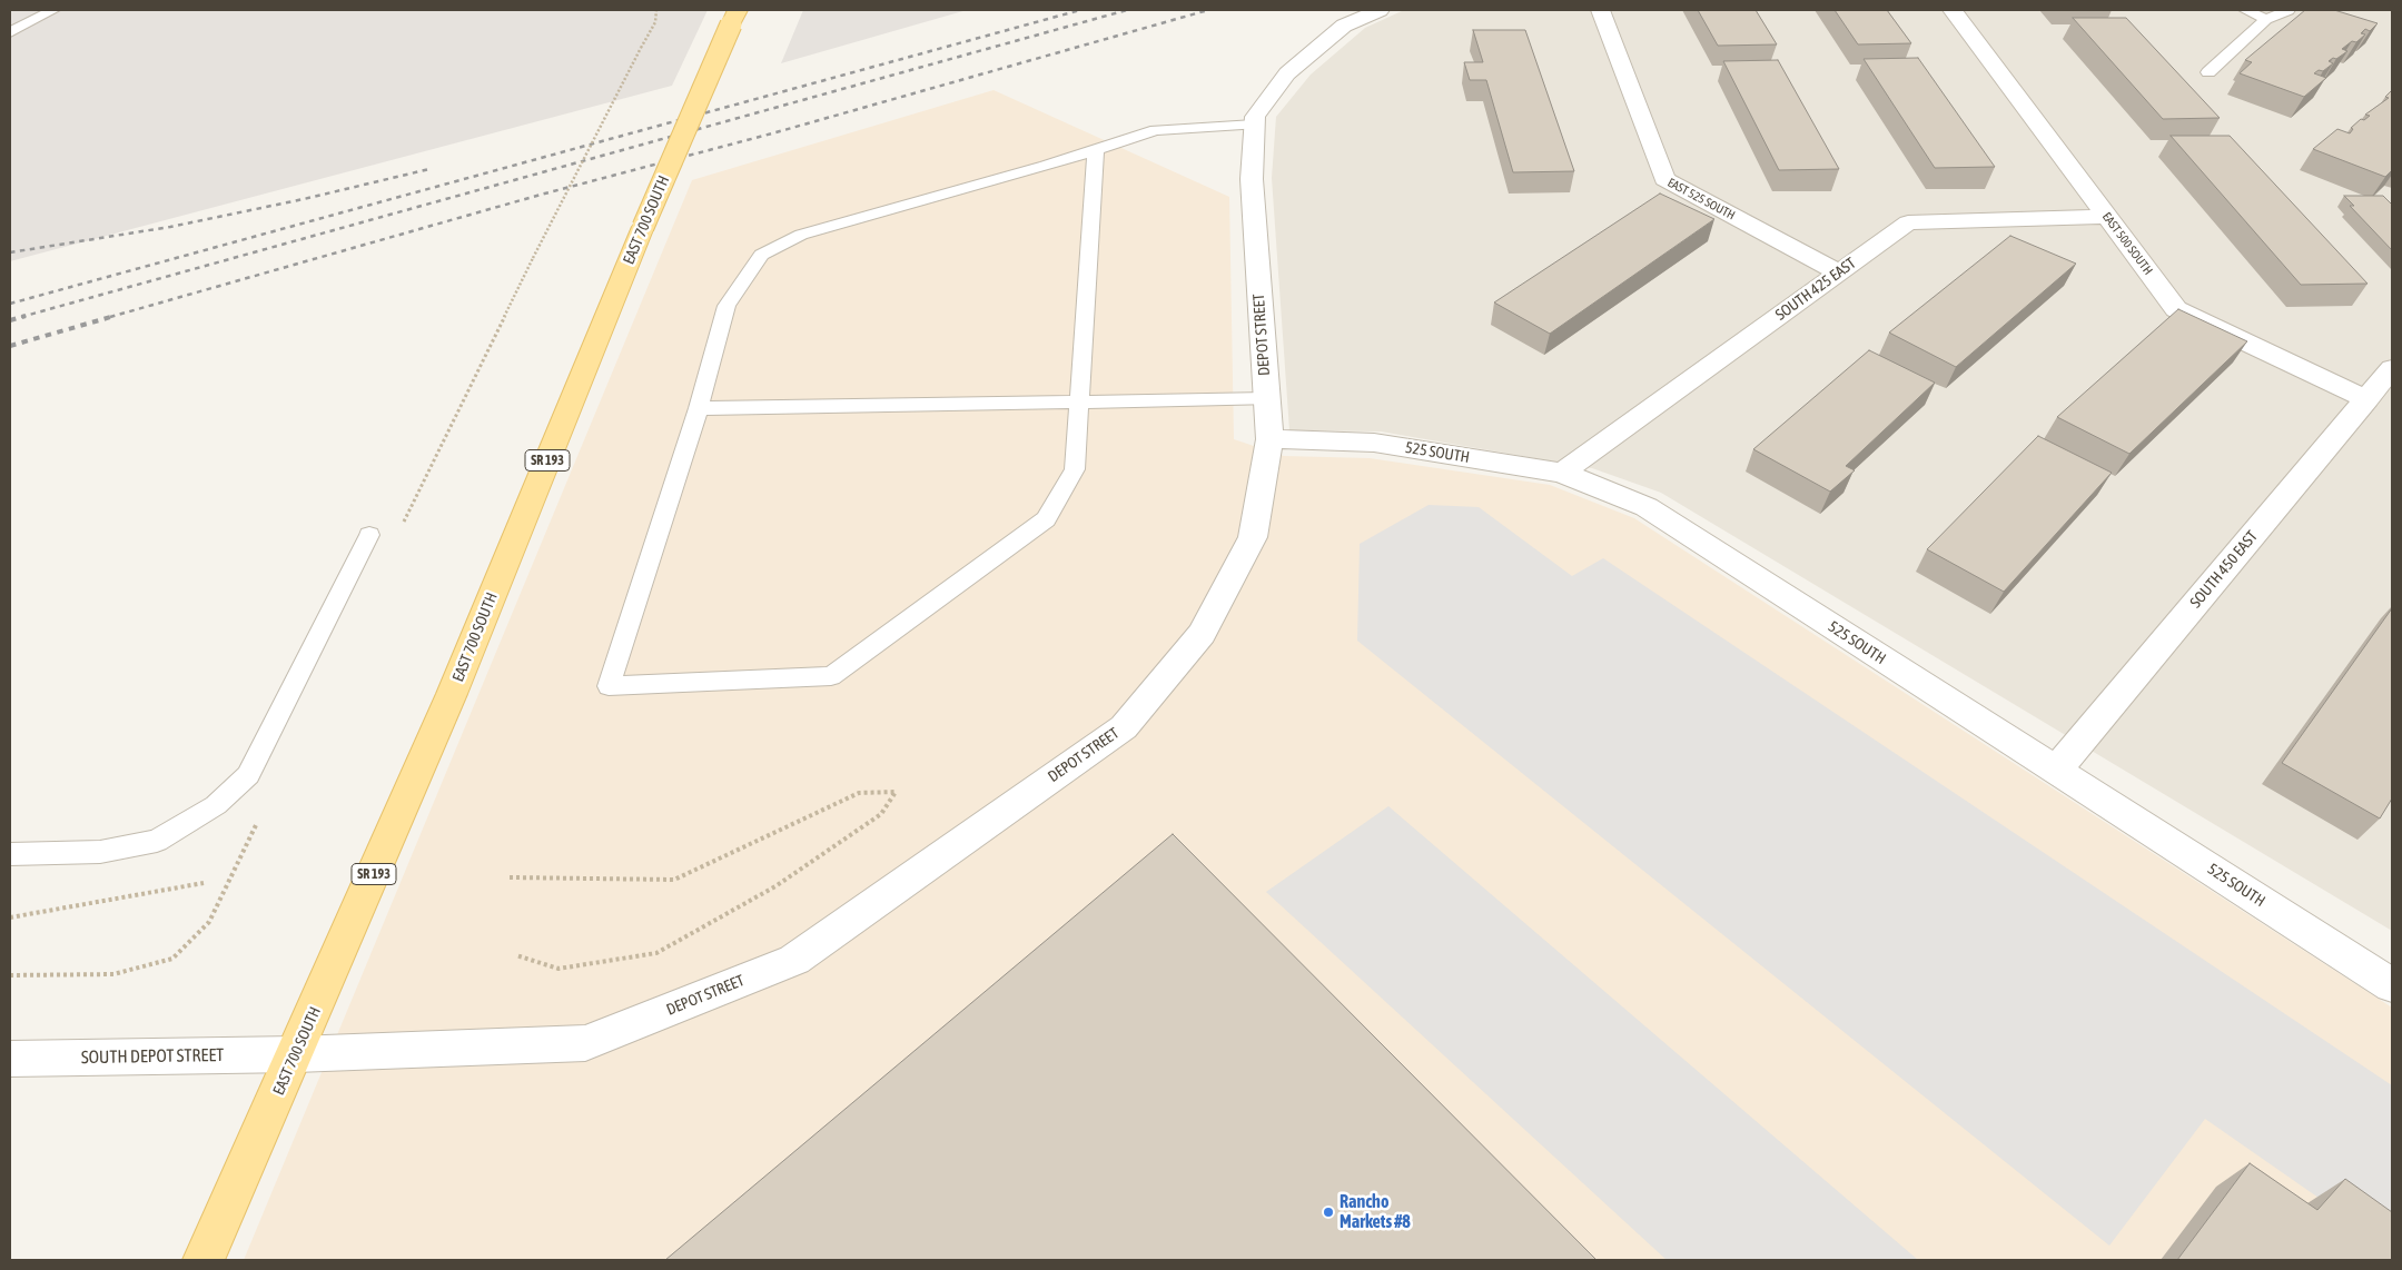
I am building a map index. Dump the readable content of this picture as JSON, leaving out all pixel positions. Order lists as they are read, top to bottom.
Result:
{
  "streets": {
    "main road": ["EAST 700 SOUTH", "SR 193"],
    "street": [
      "EAST 525 SOUTH",
      "EAST 500 SOUTH",
      "SOUTH 425 EAST",
      "DEPOT STREET",
      "525 SOUTH",
      "SOUTH 450 EAST",
      "SOUTH DEPOT STREET"
    ]
  },
  "crossings": [
    ["EAST 525 SOUTH", "SOUTH 425 EAST"],
    ["EAST 700 SOUTH", "DEPOT STREET"],
    ["EAST 700 SOUTH", "SOUTH DEPOT STREET"],
    ["EAST 500 SOUTH", "SOUTH 425 EAST"],
    ["EAST 500 SOUTH", "SOUTH 450 EAST"],
    ["SOUTH 425 EAST", "525 SOUTH"],
    ["DEPOT STREET", "525 SOUTH"],
    ["DEPOT STREET", "SOUTH DEPOT STREET"],
    ["525 SOUTH", "SOUTH 450 EAST"]
  ],
  "places": ["Rancho Markets #8"]
}
